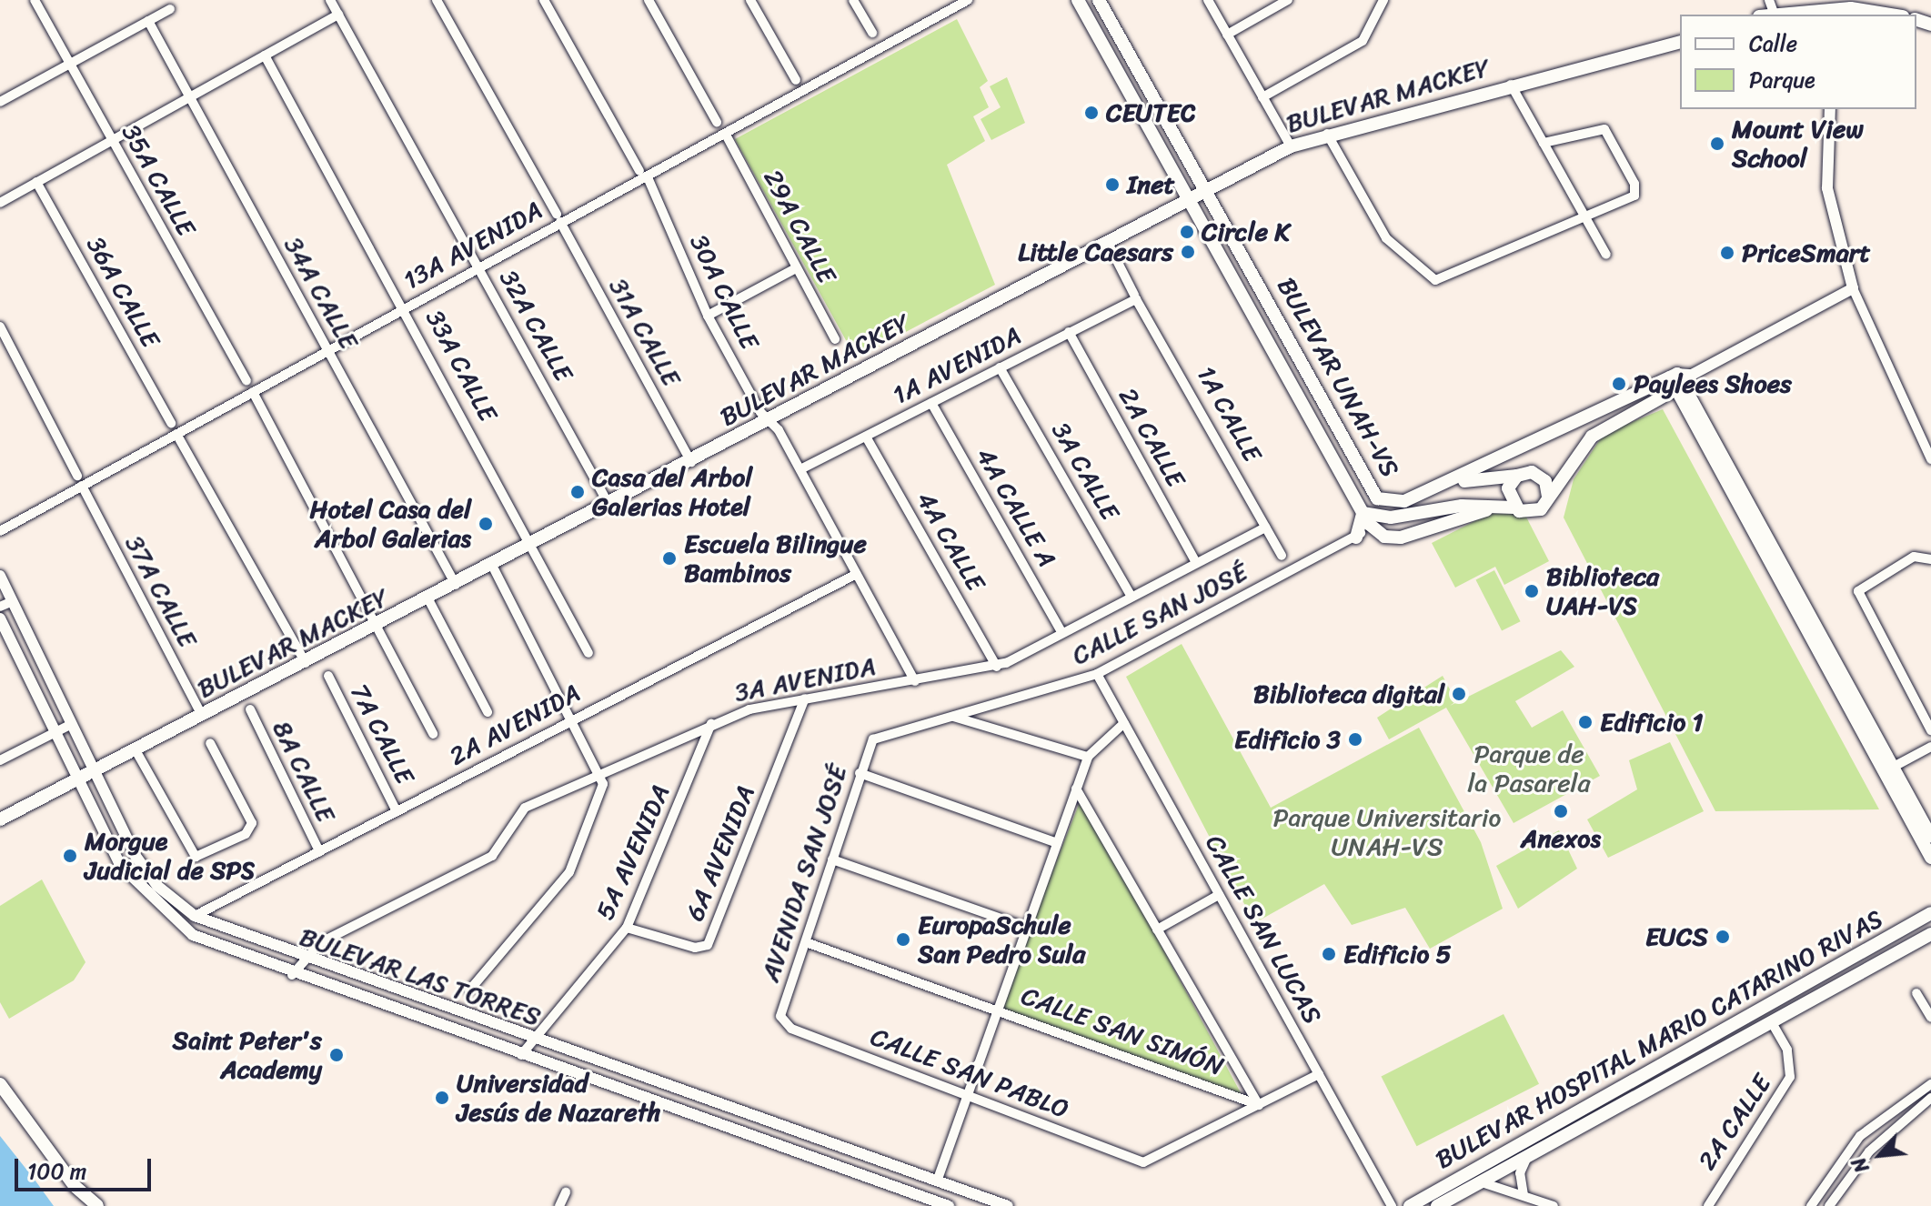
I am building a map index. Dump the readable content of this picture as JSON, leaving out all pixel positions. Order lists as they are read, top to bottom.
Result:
{
  "streets": {
    "main road": ["BULEVAR MACKEY", "BULEVAR UNAH-VS", "BULEVAR HOSPITAL MARIO CATARINO RIVAS"],
    "street": [
      "35A CALLE",
      "29A CALLE",
      "13A AVENIDA",
      "36A CALLE",
      "30A CALLE",
      "34A CALLE",
      "32A CALLE",
      "31A CALLE",
      "33A CALLE",
      "1A AVENIDA",
      "1A CALLE",
      "2A CALLE",
      "3A CALLE",
      "4A CALLE A",
      "4A CALLE",
      "37A CALLE",
      "CALLE SAN JOSÉ",
      "3A AVENIDA",
      "2A AVENIDA",
      "7A CALLE",
      "8A CALLE",
      "5A AVENIDA",
      "6A AVENIDA",
      "AVENIDA SAN JOSÉ",
      "CALLE SAN LUCAS",
      "BULEVAR LAS TORRES",
      "CALLE SAN SIMÓN",
      "CALLE SAN PABLO"
    ]
  },
  "crossings": [
    ["BULEVAR MACKEY", "30A CALLE"],
    ["BULEVAR MACKEY", "34A CALLE"],
    ["BULEVAR MACKEY", "32A CALLE"],
    ["BULEVAR MACKEY", "31A CALLE"],
    ["BULEVAR MACKEY", "33A CALLE"],
    ["BULEVAR MACKEY", "BULEVAR UNAH-VS"],
    ["BULEVAR MACKEY", "1A CALLE"],
    ["BULEVAR MACKEY", "37A CALLE"],
    ["BULEVAR MACKEY", "BULEVAR LAS TORRES"],
    ["29A CALLE", "13A AVENIDA"],
    ["13A AVENIDA", "30A CALLE"],
    ["13A AVENIDA", "34A CALLE"],
    ["13A AVENIDA", "32A CALLE"],
    ["13A AVENIDA", "31A CALLE"],
    ["13A AVENIDA", "33A CALLE"],
    ["13A AVENIDA", "37A CALLE"],
    ["30A CALLE", "1A AVENIDA"],
    ["30A CALLE", "3A AVENIDA"],
    ["30A CALLE", "2A AVENIDA"],
    ["1A AVENIDA", "1A CALLE"],
    ["1A AVENIDA", "2A CALLE"],
    ["1A AVENIDA", "3A CALLE"],
    ["1A AVENIDA", "4A CALLE A"],
    ["1A AVENIDA", "4A CALLE"],
    ["1A CALLE", "CALLE SAN JOSÉ"],
    ["1A CALLE", "3A AVENIDA"],
    ["2A CALLE", "3A AVENIDA"],
    ["2A CALLE", "BULEVAR HOSPITAL MARIO CATARINO RIVAS"],
    ["3A CALLE", "3A AVENIDA"],
    ["4A CALLE A", "3A AVENIDA"],
    ["4A CALLE", "3A AVENIDA"],
    ["CALLE SAN JOSÉ", "AVENIDA SAN JOSÉ"],
    ["CALLE SAN JOSÉ", "CALLE SAN LUCAS"],
    ["3A AVENIDA", "5A AVENIDA"],
    ["3A AVENIDA", "6A AVENIDA"],
    ["3A AVENIDA", "BULEVAR LAS TORRES"],
    ["2A AVENIDA", "7A CALLE"],
    ["2A AVENIDA", "8A CALLE"],
    ["2A AVENIDA", "BULEVAR LAS TORRES"],
    ["5A AVENIDA", "6A AVENIDA"],
    ["5A AVENIDA", "BULEVAR LAS TORRES"],
    ["AVENIDA SAN JOSÉ", "CALLE SAN SIMÓN"],
    ["AVENIDA SAN JOSÉ", "CALLE SAN PABLO"],
    ["CALLE SAN SIMÓN", "CALLE SAN PABLO"]
  ],
  "parks": ["Parque de la Pasarela", "Parque Universitario UNAH-VS"],
  "places": [
    "CEUTEC",
    "Mount View School",
    "Inet",
    "Circle K",
    "Little Caesars",
    "PriceSmart",
    "Paylees Shoes",
    "Casa del Arbol Galerias Hotel",
    "Hotel Casa del Arbol Galerias",
    "Escuela Bilingue Bambinos",
    "Biblioteca UAH-VS",
    "Biblioteca digital",
    "Edificio 1",
    "Edificio 3",
    "Anexos",
    "Morgue Judicial de SPS",
    "EUCS",
    "EuropaSchule San Pedro Sula",
    "Edificio 5",
    "Saint Peter's Academy",
    "Universidad Jesús de Nazareth"
  ],
  "legend": ["Calle", "Parque"],
  "scale_bar": "100 m",
  "north": "bottom left"
}
